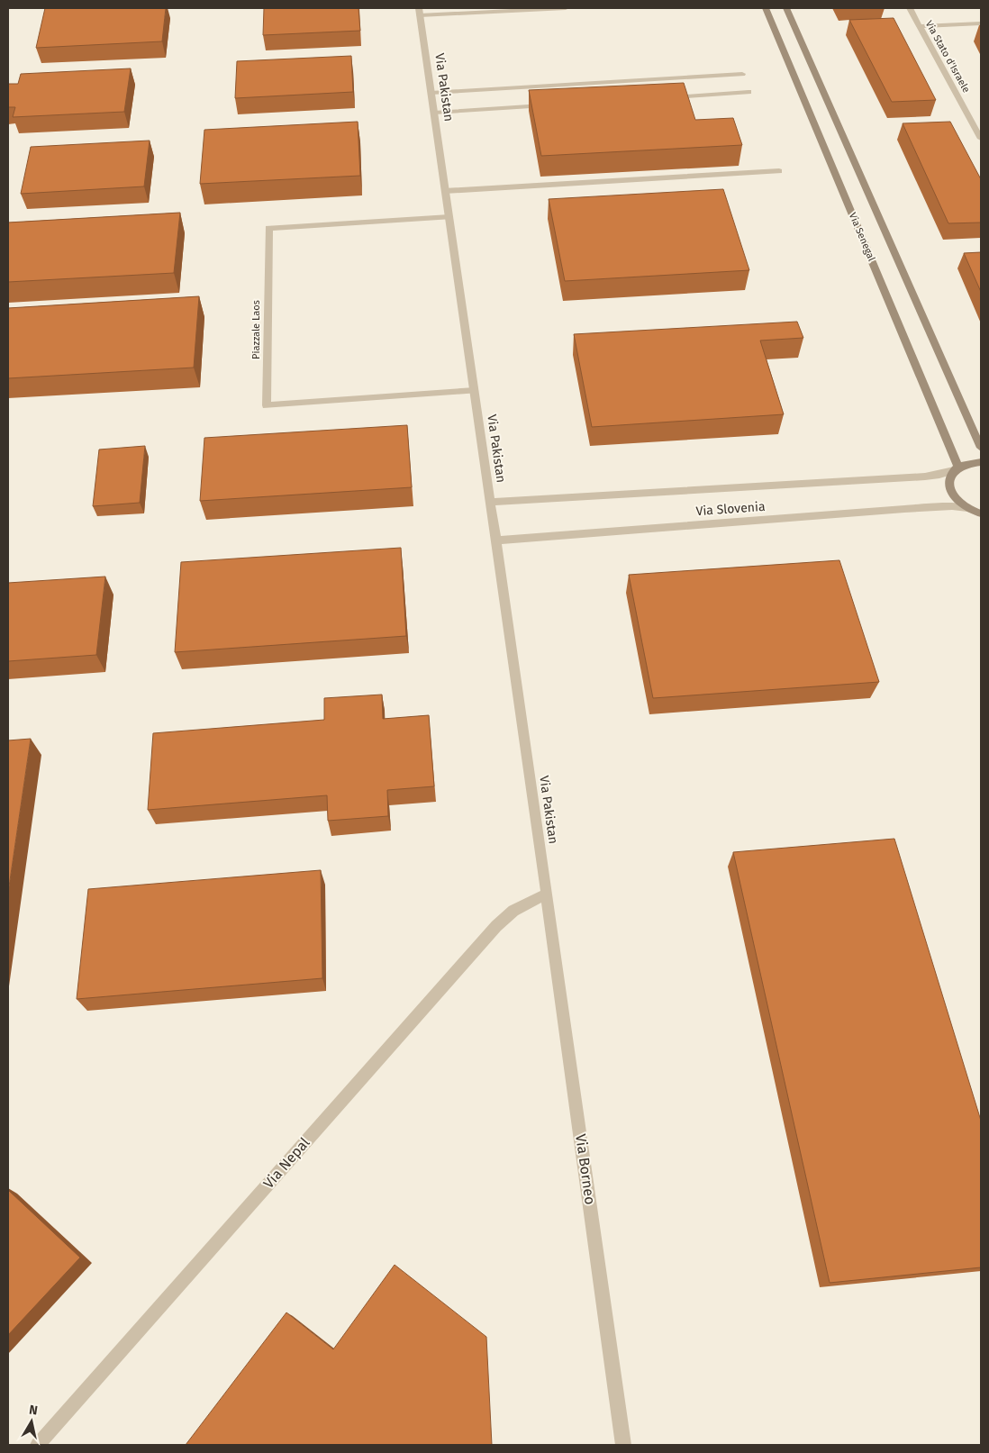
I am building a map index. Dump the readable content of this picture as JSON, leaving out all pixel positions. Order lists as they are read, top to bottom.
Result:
{
  "streets": {
    "main road": ["Via Senegal"],
    "street": [
      "Via Stato d'Israele",
      "Via Pakistan",
      "Piazzale Laos",
      "Via Slovenia",
      "Via Nepal",
      "Via Borneo"
    ]
  },
  "crossings": [
    ["Via Pakistan", "Piazzale Laos"],
    ["Via Pakistan", "Via Slovenia"],
    ["Via Pakistan", "Via Nepal"],
    ["Via Pakistan", "Via Borneo"],
    ["Via Senegal", "Via Slovenia"],
    ["Via Nepal", "Via Borneo"]
  ],
  "north": "top"
}
